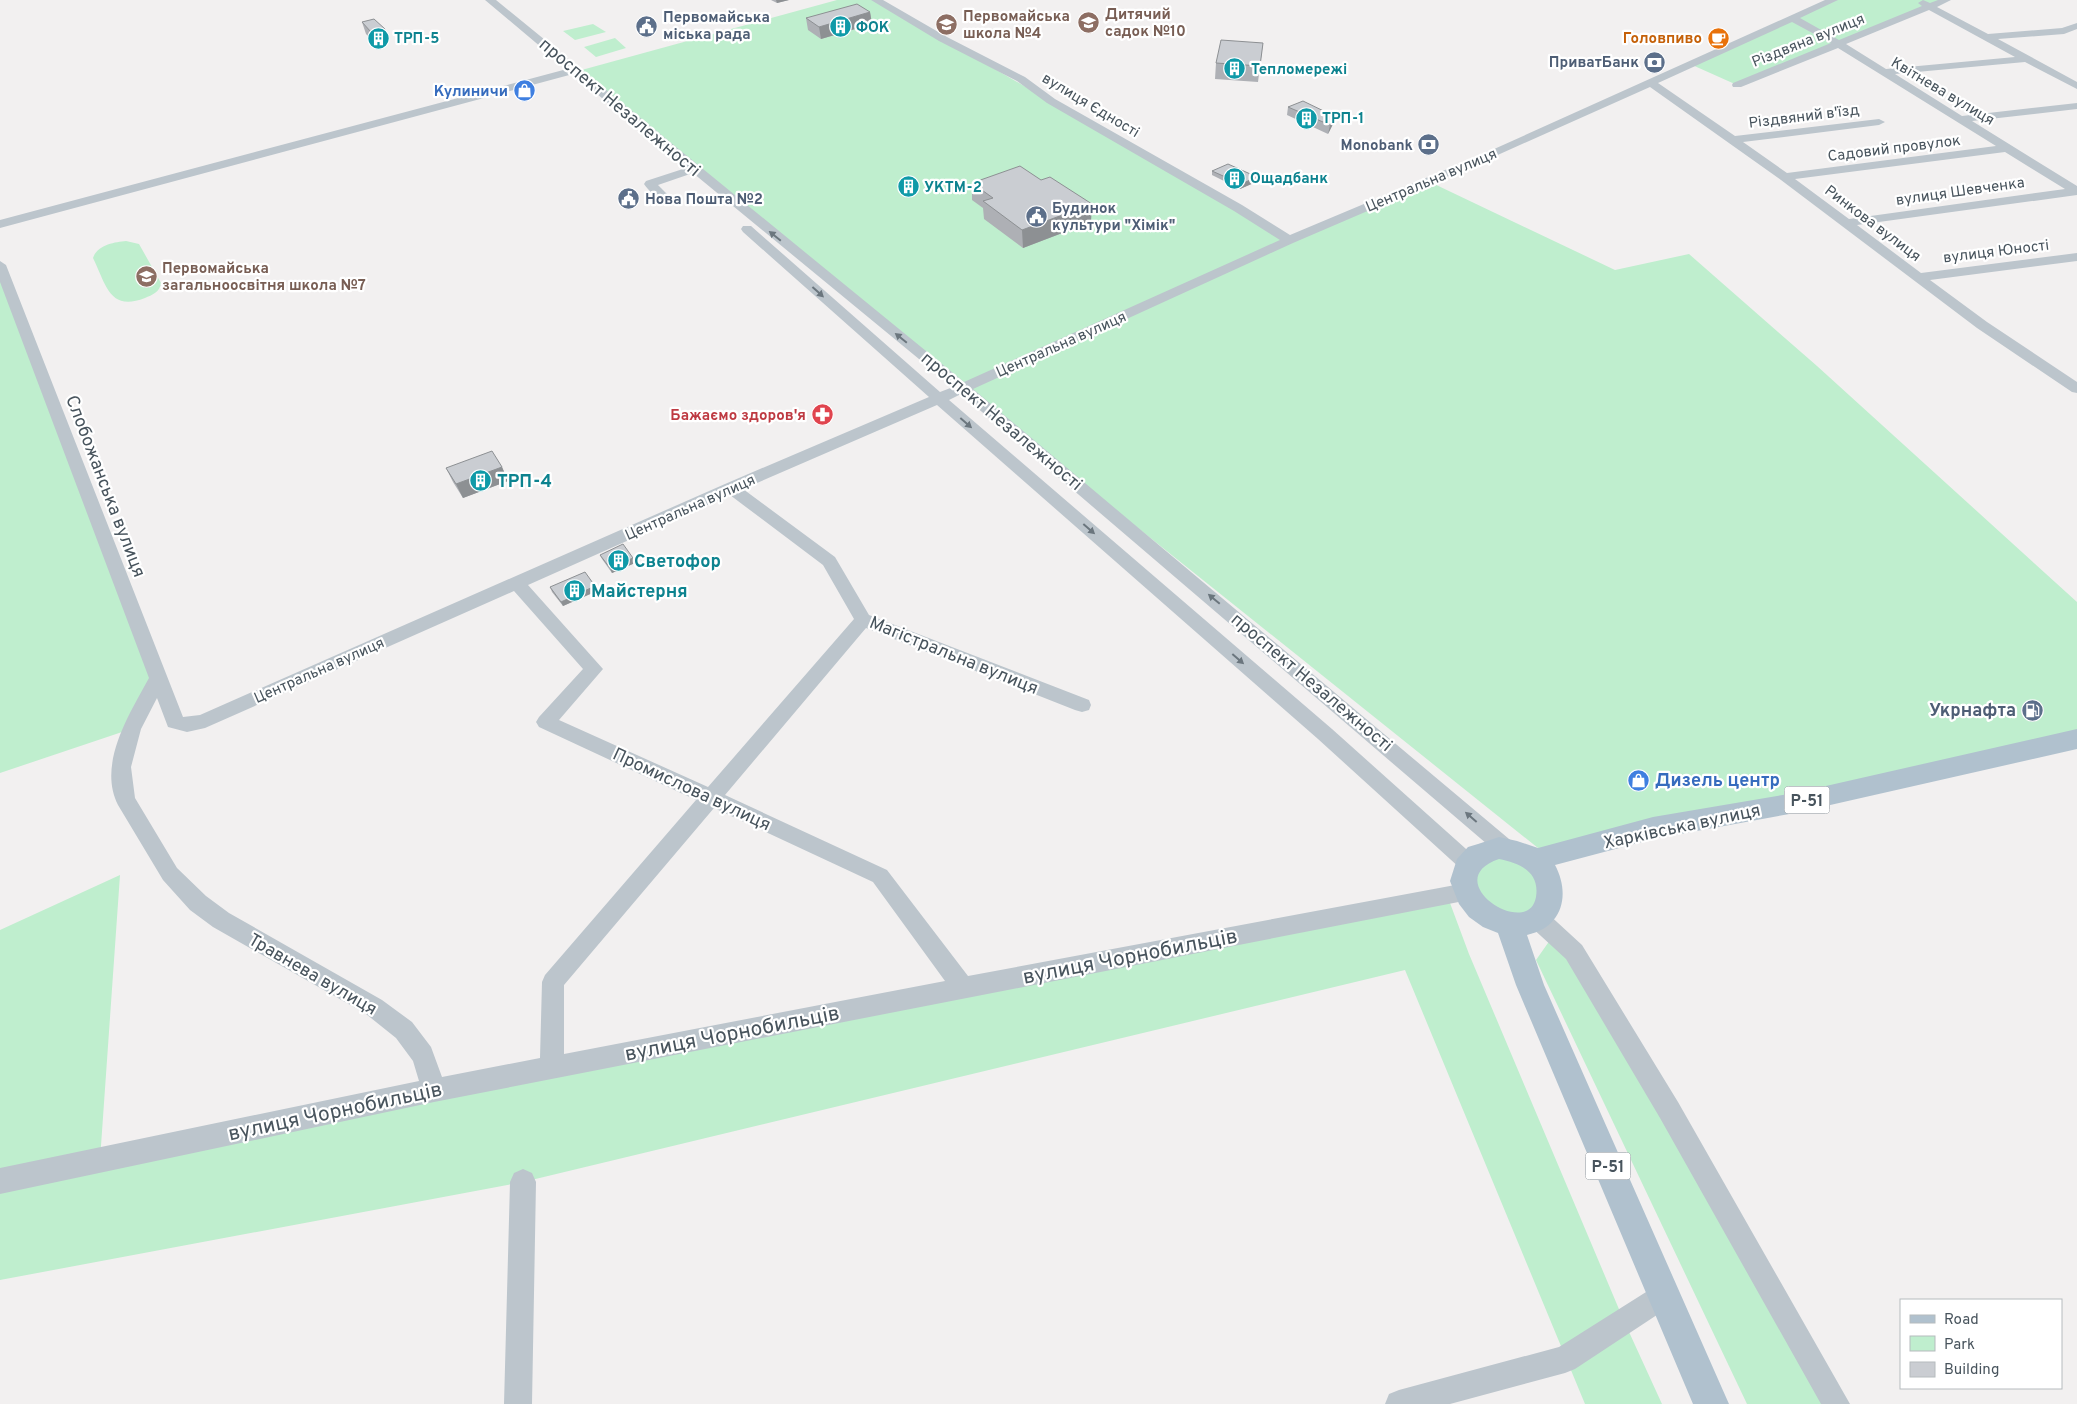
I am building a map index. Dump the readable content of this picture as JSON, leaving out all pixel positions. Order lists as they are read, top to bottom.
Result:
{
  "streets": {
    "main road": ["Р-51", "Харківська вулиця"],
    "street": [
      "Різдвяна вулиця",
      "Квітнева вулиця",
      "вулиця Єдності",
      "проспект Незалежності",
      "Різдвяний в'їзд",
      "Садовий провулок",
      "Центральна вулиця",
      "вулиця Шевченка",
      "Ринкова вулиця",
      "вулиця Юності",
      "Слобожанська вулиця",
      "Магістральна вулиця",
      "Промислова вулиця",
      "вулиця Чорнобильців",
      "Травнева вулиця"
    ]
  },
  "crossings": [
    ["Різдвяна вулиця", "Квітнева вулиця"],
    ["Квітнева вулиця", "Садовий провулок"],
    ["Квітнева вулиця", "Центральна вулиця"],
    ["Квітнева вулиця", "вулиця Шевченка"],
    ["вулиця Єдності", "Центральна вулиця"],
    ["проспект Незалежності", "Центральна вулиця"],
    ["проспект Незалежності", "Р-51"],
    ["проспект Незалежності", "Харківська вулиця"],
    ["проспект Незалежності", "вулиця Чорнобильців"],
    ["Різдвяний в'їзд", "Ринкова вулиця"],
    ["Садовий провулок", "Ринкова вулиця"],
    ["Центральна вулиця", "Ринкова вулиця"],
    ["Центральна вулиця", "Слобожанська вулиця"],
    ["Центральна вулиця", "Магістральна вулиця"],
    ["Центральна вулиця", "Промислова вулиця"],
    ["вулиця Шевченка", "Ринкова вулиця"],
    ["Ринкова вулиця", "вулиця Юності"],
    ["Слобожанська вулиця", "Травнева вулиця"],
    ["Промислова вулиця", "вулиця Чорнобильців"],
    ["Р-51", "Харківська вулиця"],
    ["Р-51", "вулиця Чорнобильців"],
    ["Харківська вулиця", "вулиця Чорнобильців"],
    ["вулиця Чорнобильців", "Травнева вулиця"]
  ],
  "places": {
    "school or university": ["Дитячий садок №10", "Первомайська школа №4", "Первомайська загальноосвітня школа №7"],
    "public building": ["Первомайська мiська рада", "Нова Пошта №2", "Будинок культури \"Хімік\""],
    "building": [
      "ФОК",
      "ТРП-5",
      "Тепломережі",
      "ТРП-1",
      "Ощадбанк",
      "УКТМ-2",
      "ТРП-4",
      "Светофор",
      "Майстерня"
    ],
    "cafe": ["Головпиво"],
    "bank": ["ПриватБанк", "Monobank"],
    "shop": ["Кулиничи", "Дизель центр"],
    "pharmacy": ["Бажаємо здоров'я"],
    "fuel station": ["Укрнафта"]
  },
  "legend": ["Road", "Park", "Building"]
}
